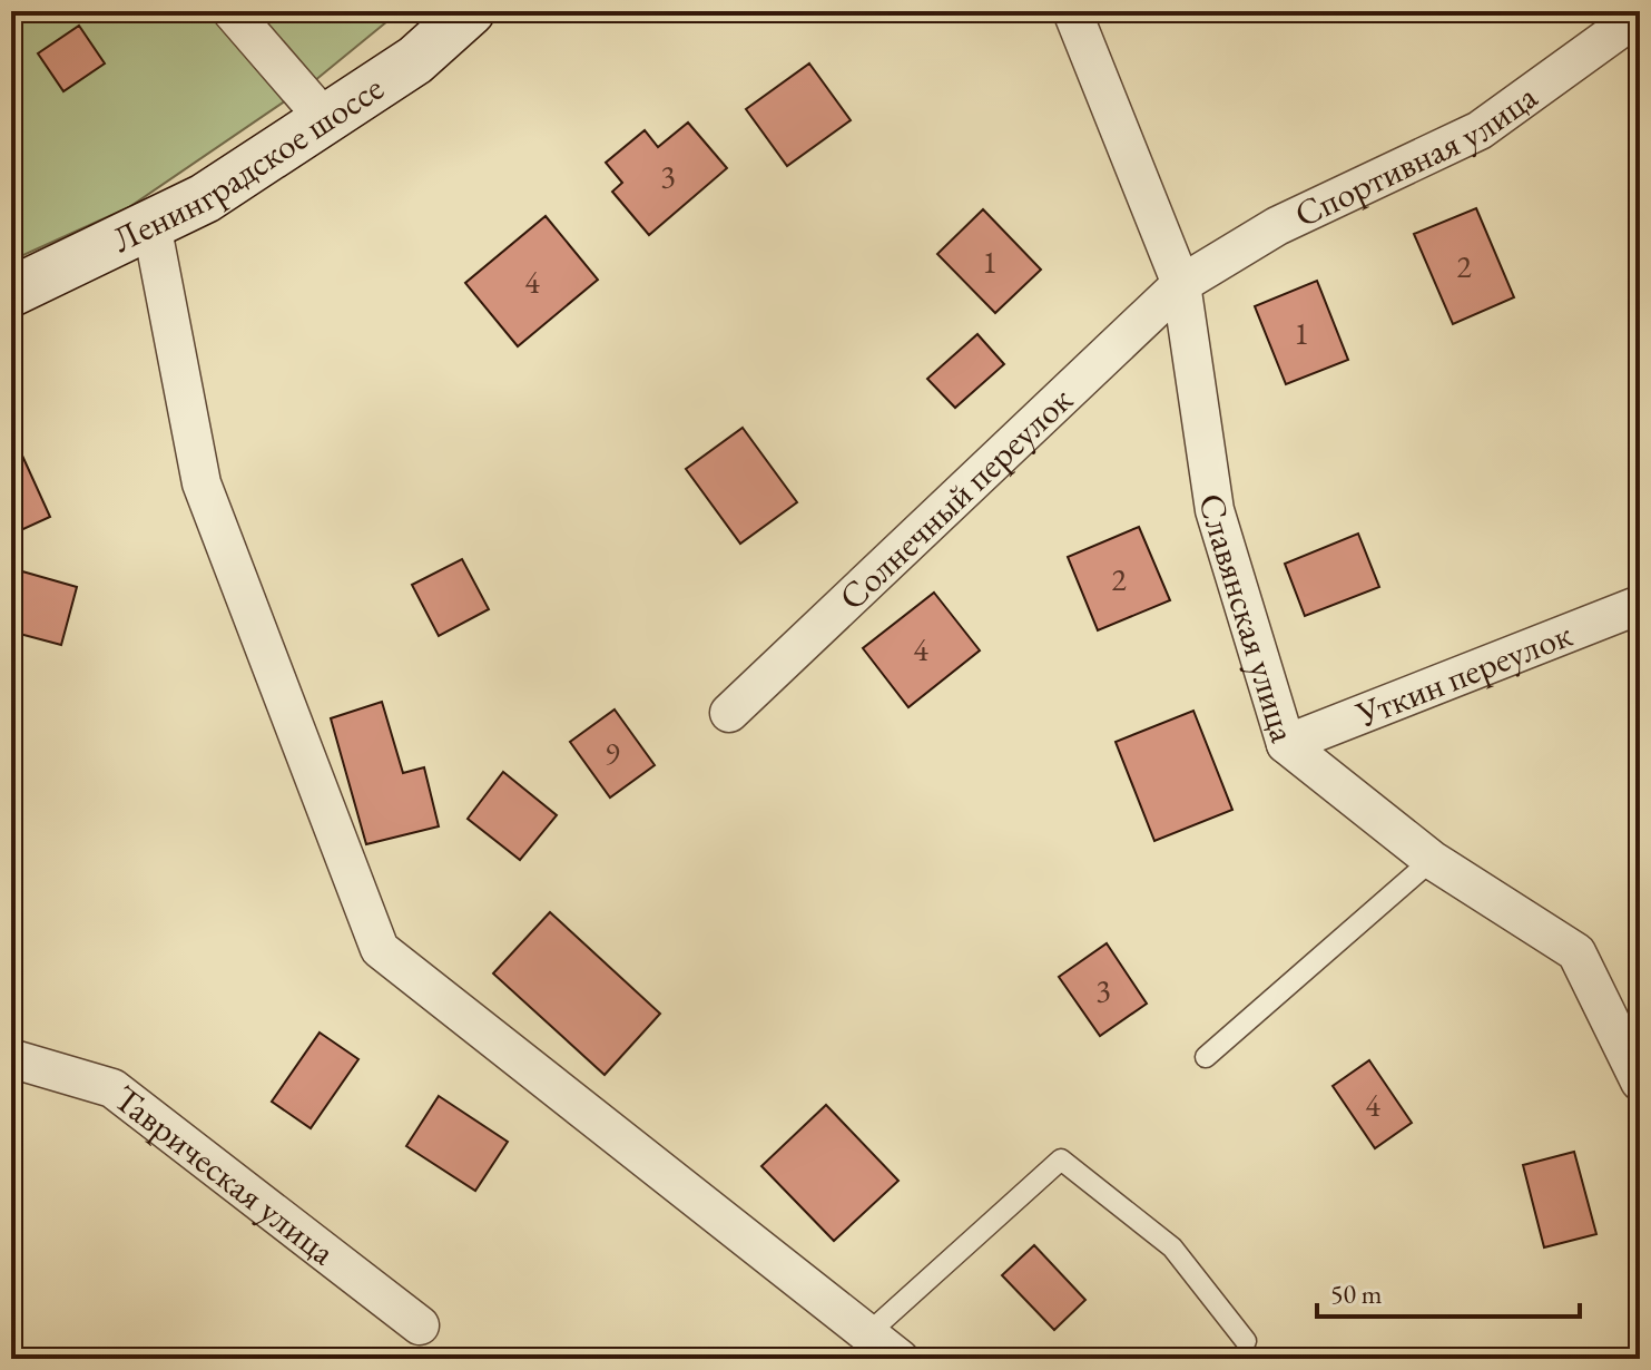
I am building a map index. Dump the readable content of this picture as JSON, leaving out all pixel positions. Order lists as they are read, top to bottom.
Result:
{
  "streets": {
    "main road": ["Ленинградское шоссе"],
    "street": [
      "Спортивная улица",
      "Солнечный переулок",
      "Славянская улица",
      "Уткин переулок",
      "Таврическая улица"
    ]
  },
  "crossings": [
    ["Спортивная улица", "Солнечный переулок"],
    ["Спортивная улица", "Славянская улица"],
    ["Солнечный переулок", "Славянская улица"],
    ["Славянская улица", "Уткин переулок"]
  ],
  "house_numbers": [
    "3",
    "1",
    "2",
    "4",
    "1",
    "2",
    "4",
    "9",
    "3",
    "4"
  ],
  "scale_bar": "50 m"
}
